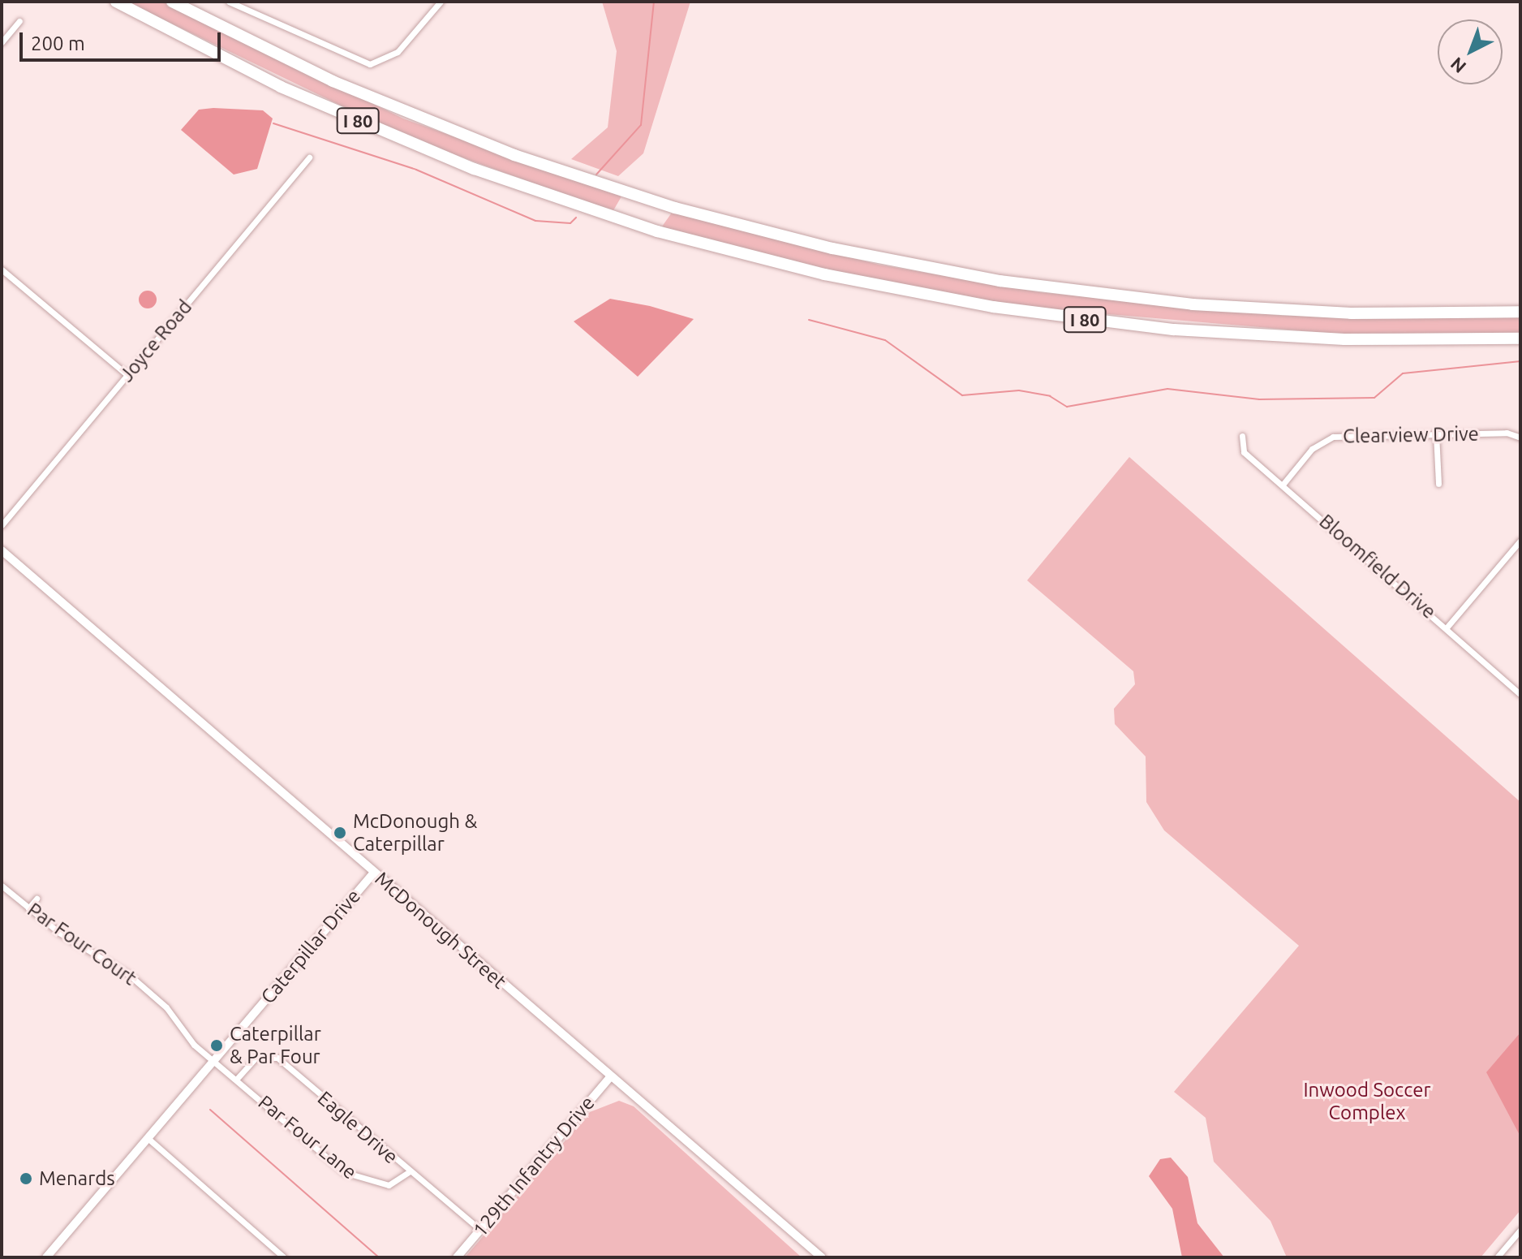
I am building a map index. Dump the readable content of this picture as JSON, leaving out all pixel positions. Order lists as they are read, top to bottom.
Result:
{
  "streets": {
    "highway": ["I 80"],
    "street": [
      "Joyce Road",
      "Clearview Drive",
      "Bloomfield Drive",
      "McDonough Street",
      "Par Four Court",
      "Caterpillar Drive",
      "Eagle Drive",
      "Par Four Lane",
      "129th Infantry Drive"
    ]
  },
  "crossings": [
    ["Clearview Drive", "Bloomfield Drive"],
    ["McDonough Street", "Caterpillar Drive"],
    ["McDonough Street", "129th Infantry Drive"],
    ["Par Four Court", "Caterpillar Drive"],
    ["Par Four Court", "Par Four Lane"],
    ["Caterpillar Drive", "Par Four Lane"],
    ["Eagle Drive", "Par Four Lane"],
    ["Eagle Drive", "129th Infantry Drive"]
  ],
  "parks": ["Inwood Soccer Complex"],
  "places": ["McDonough & Caterpillar", "Caterpillar & Par Four", "Menards"],
  "scale_bar": "200 m",
  "north": "bottom left"
}
